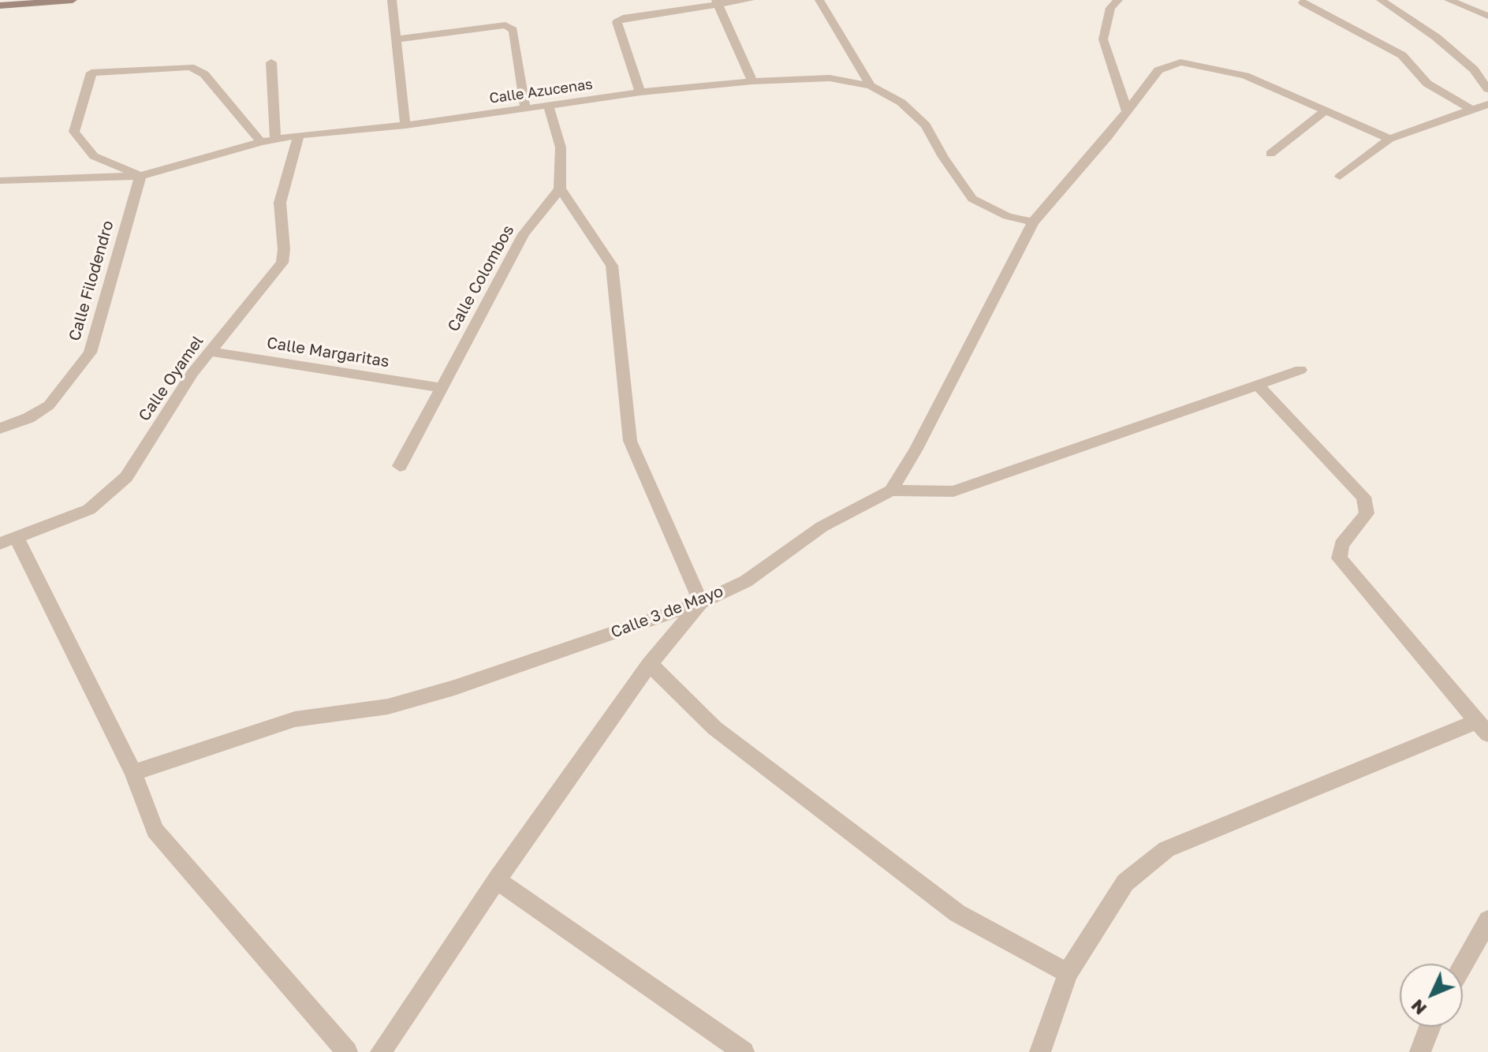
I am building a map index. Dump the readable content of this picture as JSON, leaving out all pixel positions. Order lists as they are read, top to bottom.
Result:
{
  "streets": {
    "street": [
      "Calle Azucenas",
      "Calle Colombos",
      "Calle Filodendro",
      "Calle Margaritas",
      "Calle Oyamel",
      "Calle 3 de Mayo"
    ]
  },
  "crossings": [
    ["Calle Azucenas", "Calle Filodendro"],
    ["Calle Azucenas", "Calle Oyamel"],
    ["Calle Colombos", "Calle Margaritas"],
    ["Calle Margaritas", "Calle Oyamel"]
  ],
  "north": "bottom left"
}
